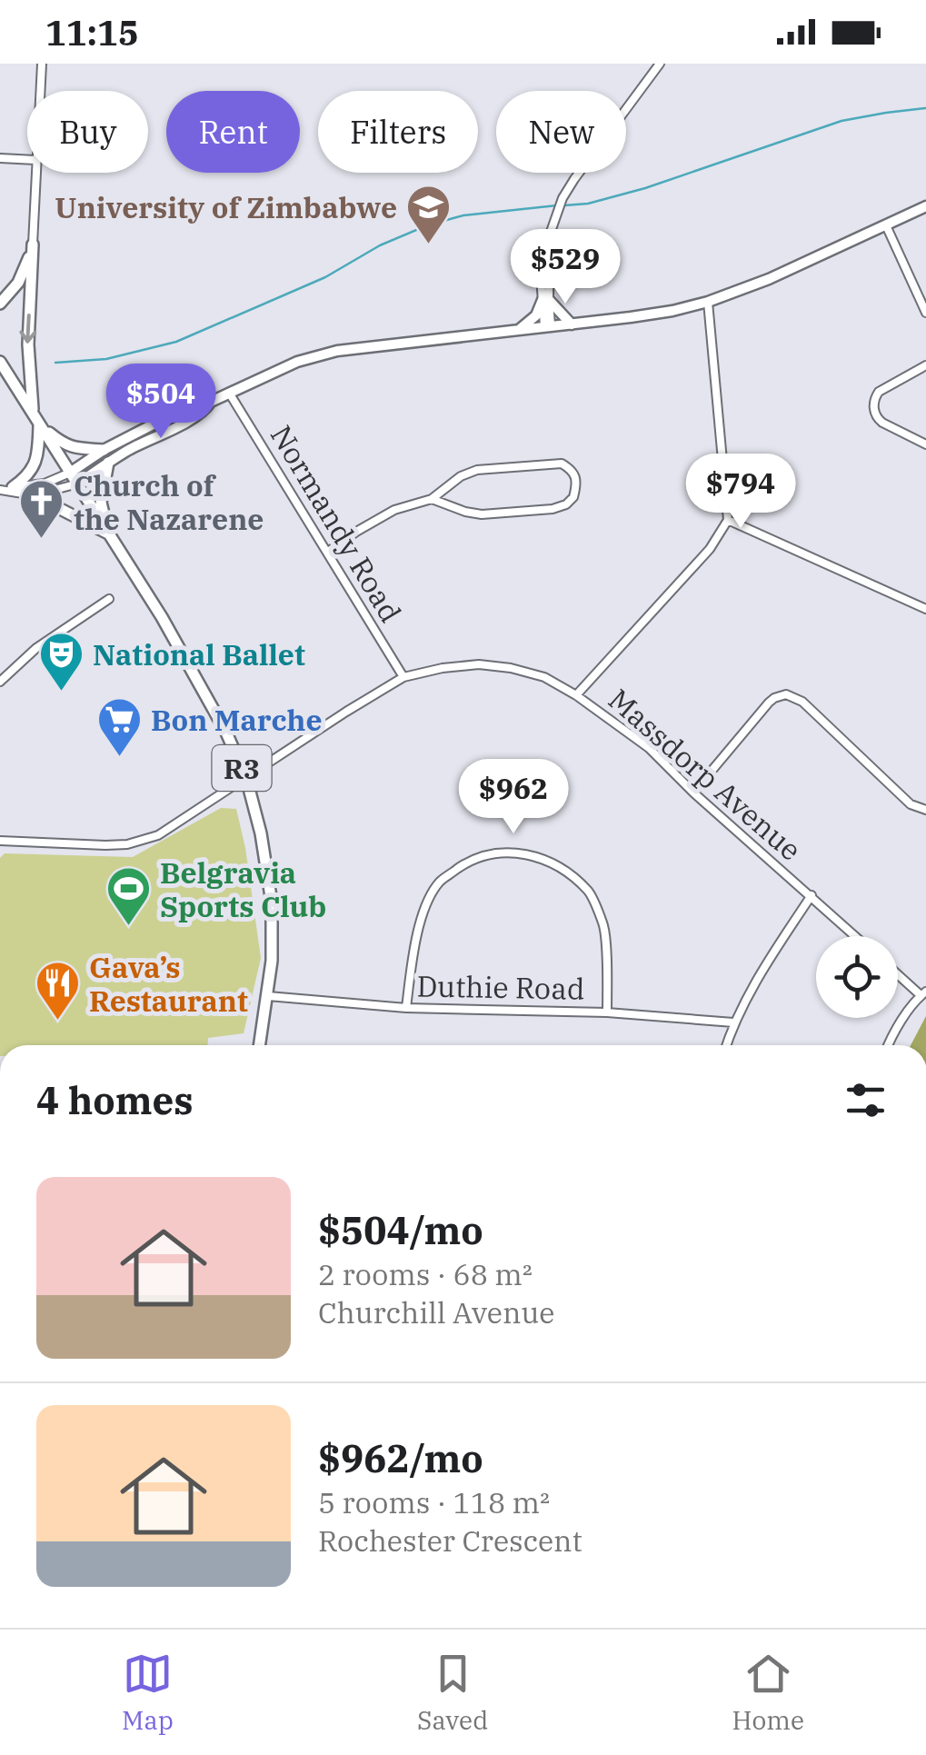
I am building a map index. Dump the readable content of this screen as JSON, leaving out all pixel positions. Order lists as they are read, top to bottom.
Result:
{
  "streets": {
    "highway": ["R3"],
    "street": ["Normandy Road", "Massdorp Avenue", "Duthie Road"]
  },
  "crossings": [
    ["Normandy Road", "Massdorp Avenue"],
    ["R3", "Massdorp Avenue"],
    ["R3", "Duthie Road"]
  ],
  "places": {
    "school or university": ["University of Zimbabwe"],
    "church": ["Church of the Nazarene"],
    "theatre": ["National Ballet"],
    "supermarket": ["Bon Marche"],
    "sports": ["Belgravia Sports Club"],
    "restaurant": ["Gava’s Restaurant"]
  },
  "page": {
    "status": "11:15",
    "chip": [
      "Buy",
      "Rent",
      "Filters",
      "New"
    ],
    "price": [
      "$529",
      "$504",
      "$794",
      "$962"
    ],
    "heading": "4 homes",
    "list": [
      {
        "name": "$504/mo",
        "note": "2 rooms · 68 m² · Churchill Avenue"
      },
      {
        "name": "$962/mo",
        "note": "5 rooms · 118 m² · Rochester Crescent"
      }
    ],
    "tabs": ["Map", "Saved", "Home"]
  }
}
